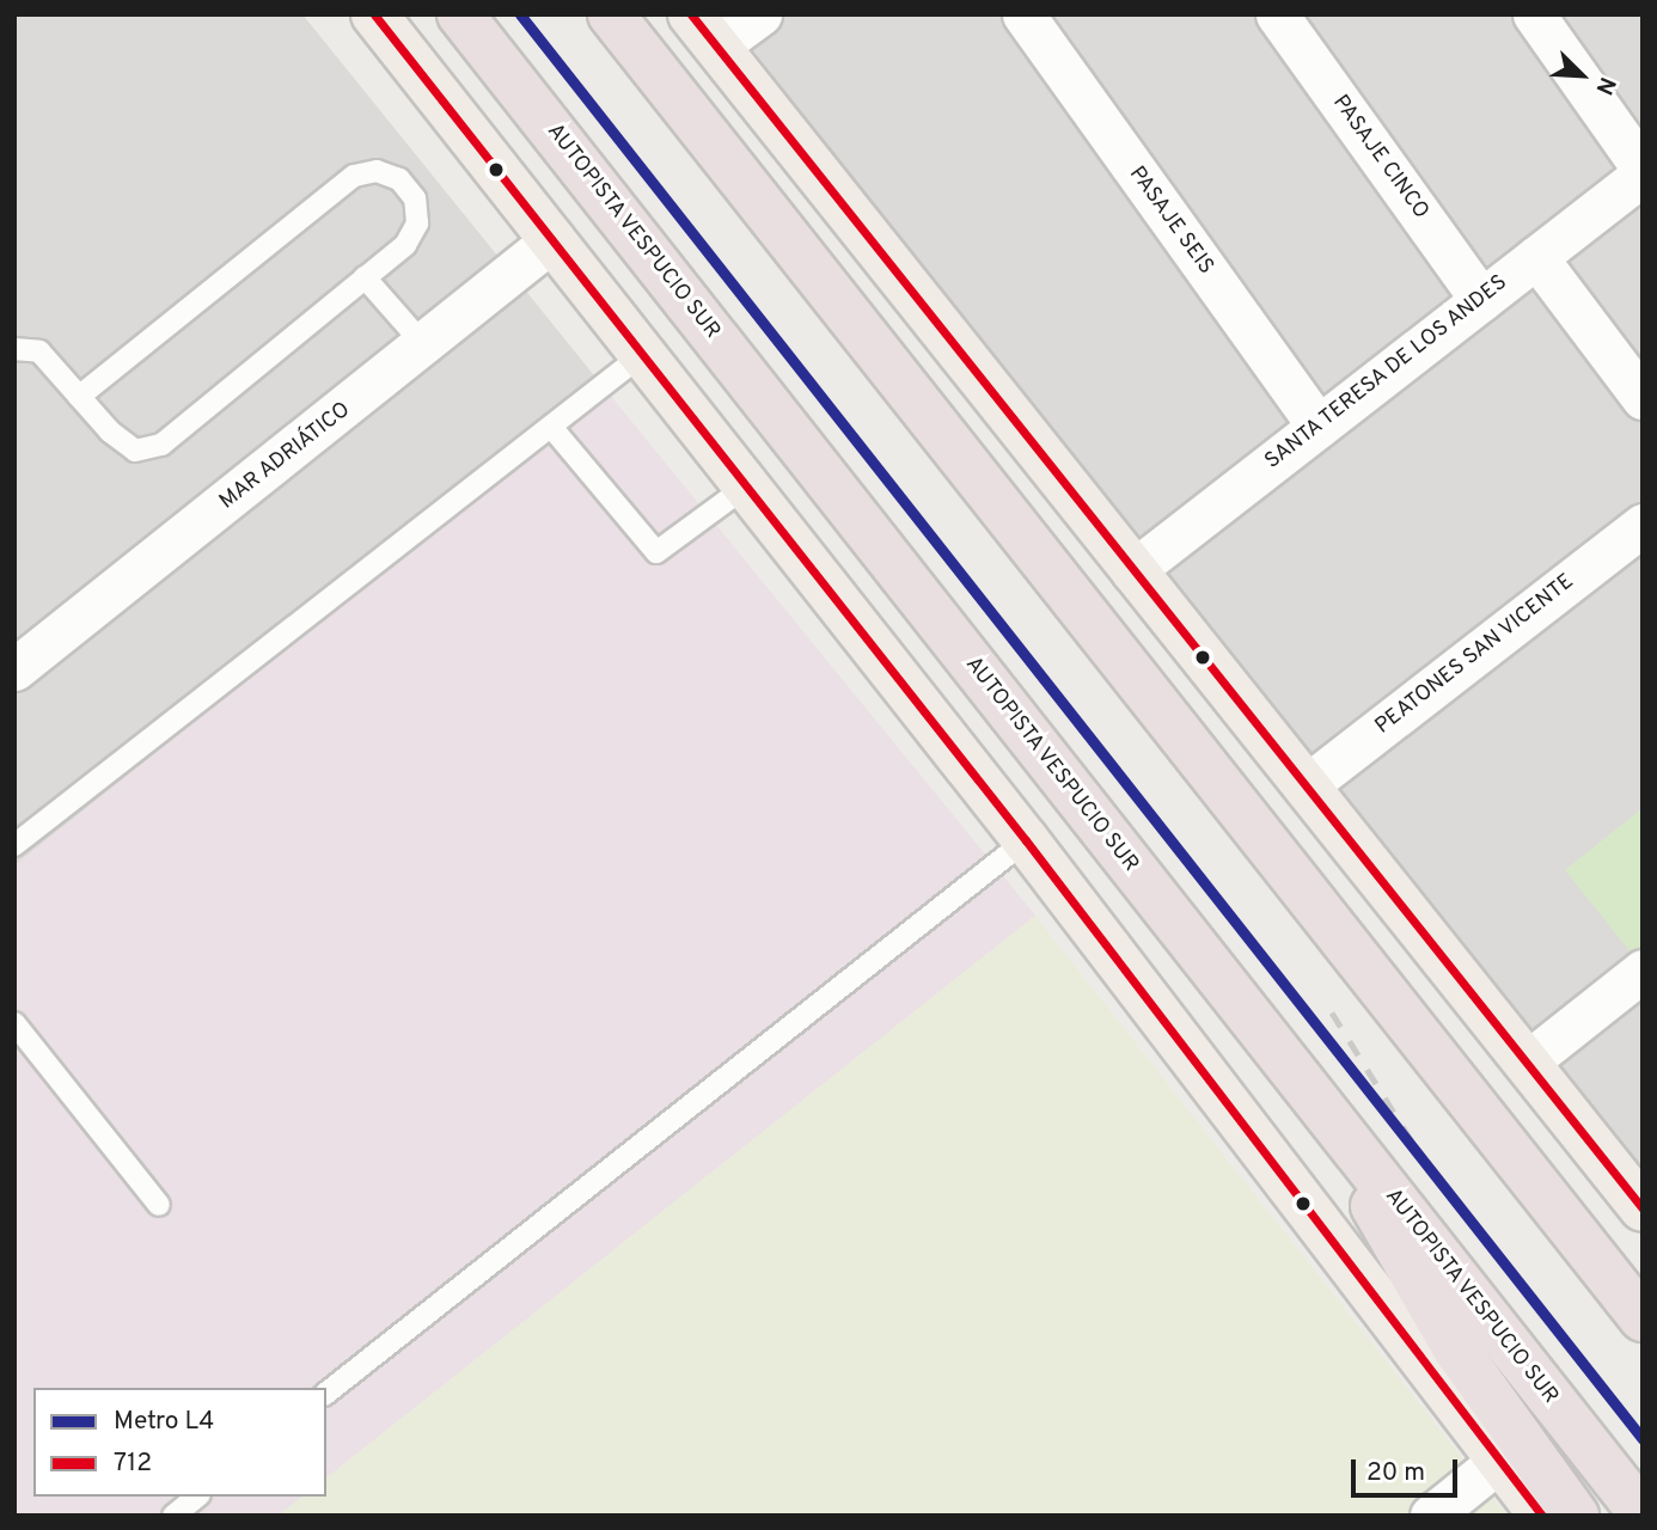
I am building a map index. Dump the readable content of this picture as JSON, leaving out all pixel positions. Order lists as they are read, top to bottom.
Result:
{
  "streets": {
    "highway": ["AUTOPISTA VESPUCIO SUR"],
    "street": [
      "PASAJE CINCO",
      "PASAJE SEIS",
      "SANTA TERESA DE LOS ANDES",
      "MAR ADRIÁTICO",
      "PEATONES SAN VICENTE"
    ]
  },
  "crossings": [
    ["PASAJE CINCO", "SANTA TERESA DE LOS ANDES"],
    ["PASAJE SEIS", "SANTA TERESA DE LOS ANDES"]
  ],
  "lines": ["metro line L4", "transit line 712"],
  "legend": ["Metro L4", "712"],
  "scale_bar": "20 m",
  "north": "bottom right"
}
